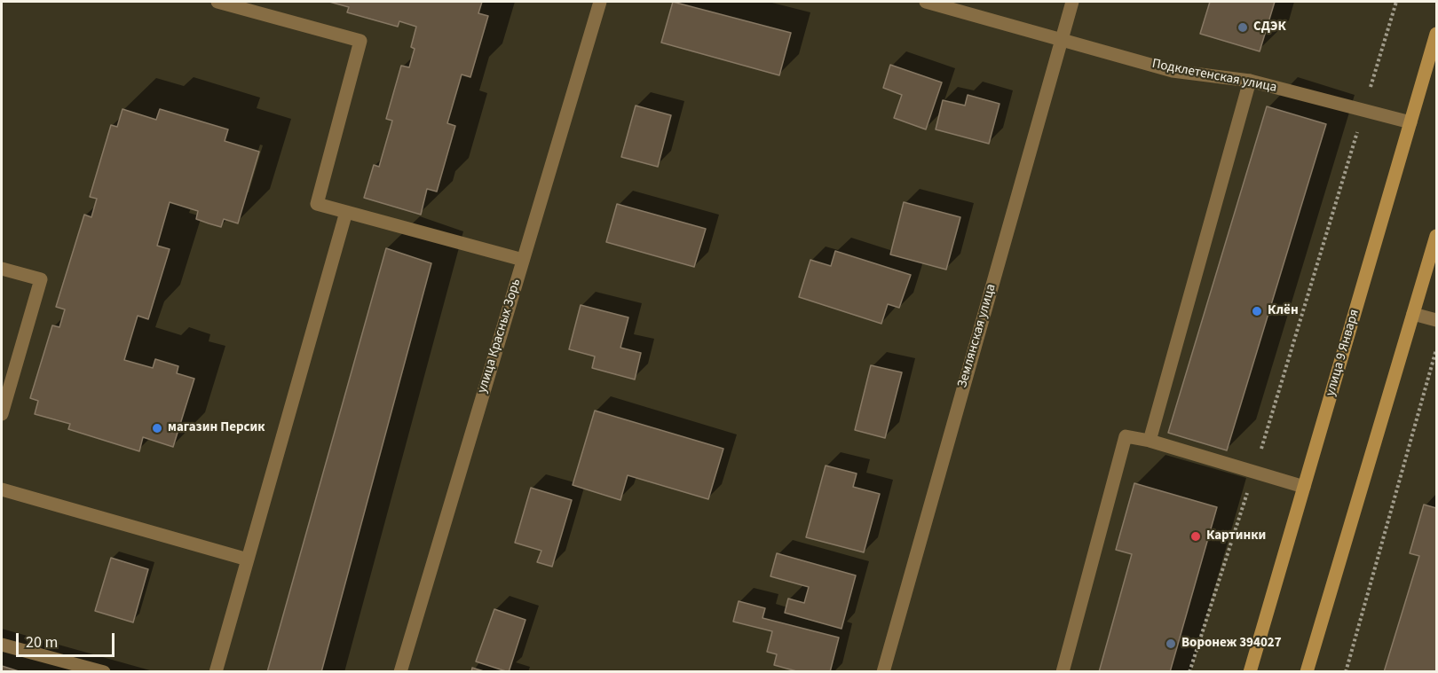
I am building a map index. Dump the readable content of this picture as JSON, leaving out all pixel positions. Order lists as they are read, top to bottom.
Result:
{
  "streets": {
    "main road": ["улица 9 Января"],
    "street": ["Подклетенская улица", "улица Красных Зорь", "Землянская улица"]
  },
  "crossings": [
    ["Подклетенская улица", "Землянская улица"],
    ["Подклетенская улица", "улица 9 Января"]
  ],
  "places": [
    "СДЭК",
    "Клён",
    "магазин Персик",
    "Картинки",
    "Воронеж 394027"
  ],
  "scale_bar": "20 m"
}
